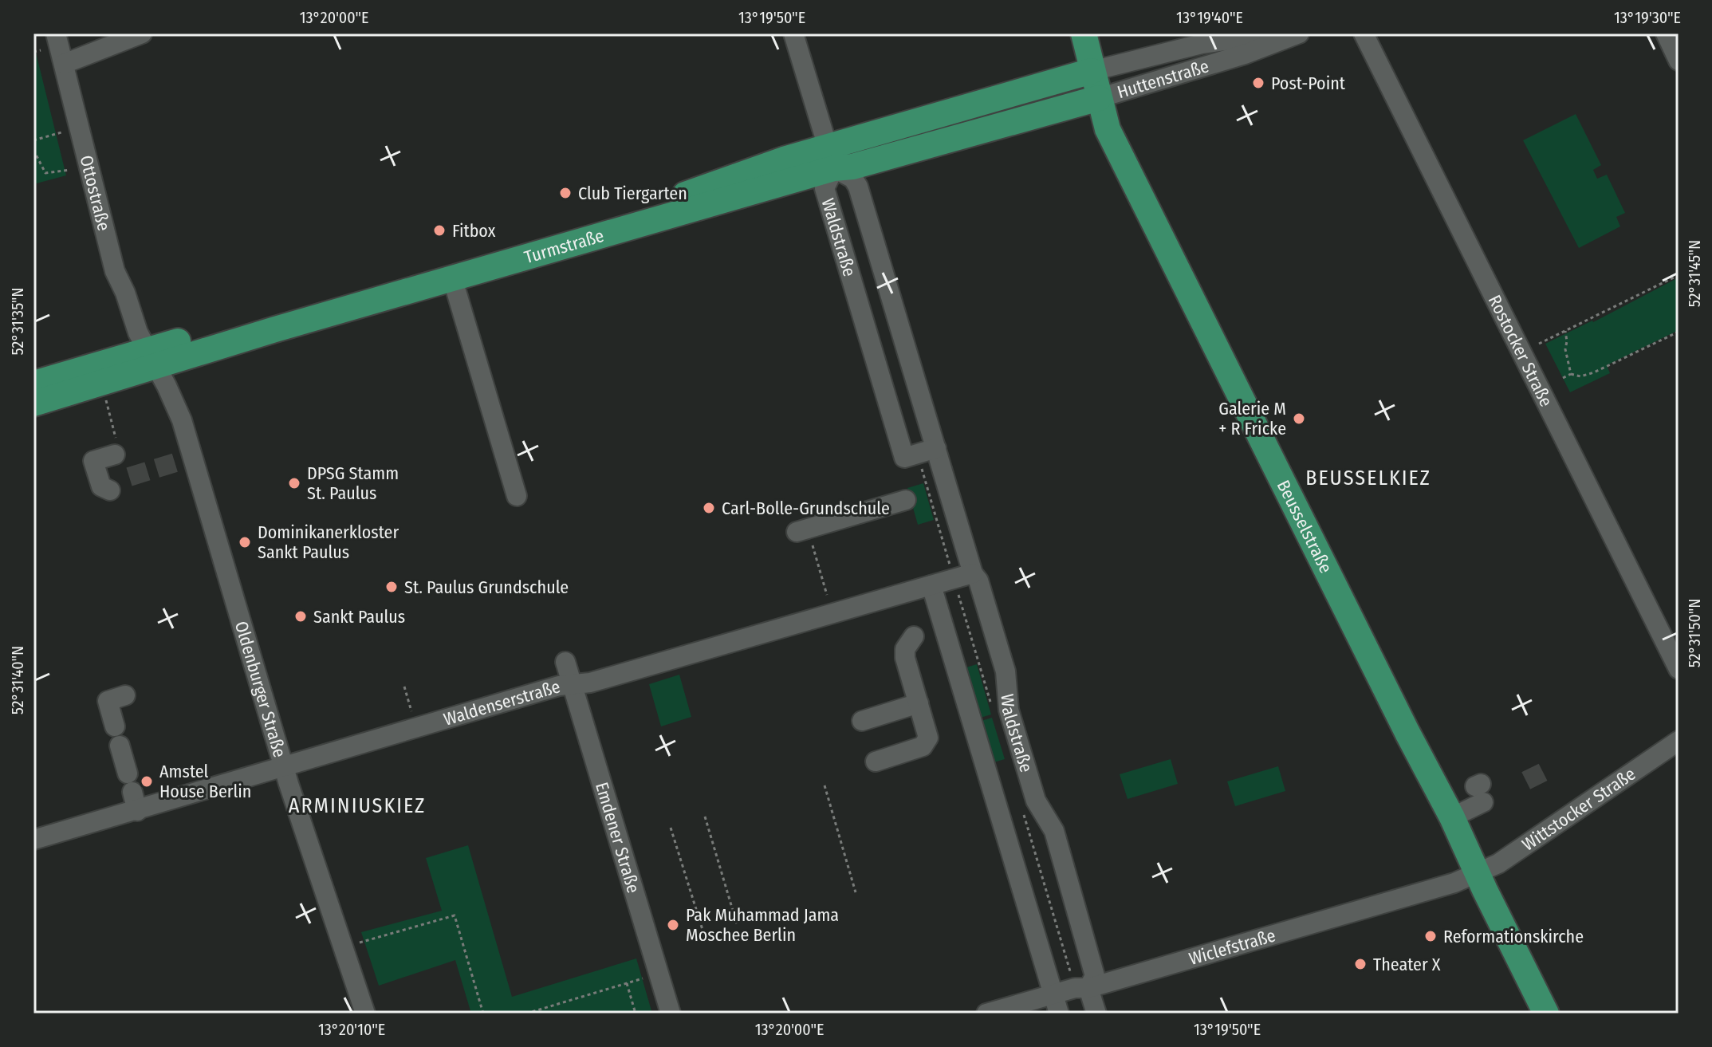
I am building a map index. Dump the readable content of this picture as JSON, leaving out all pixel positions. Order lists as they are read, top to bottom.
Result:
{
  "streets": {
    "main road": ["Turmstraße", "Beusselstraße"],
    "street": [
      "Huttenstraße",
      "Ottostraße",
      "Waldstraße",
      "Rostocker Straße",
      "Oldenburger Straße",
      "Waldenserstraße",
      "Wittstocker Straße",
      "Emdener Straße",
      "Wiclefstraße"
    ]
  },
  "crossings": [
    ["Huttenstraße", "Turmstraße"],
    ["Huttenstraße", "Beusselstraße"],
    ["Ottostraße", "Turmstraße"],
    ["Ottostraße", "Oldenburger Straße"],
    ["Waldstraße", "Turmstraße"],
    ["Waldstraße", "Waldenserstraße"],
    ["Waldstraße", "Wiclefstraße"],
    ["Turmstraße", "Beusselstraße"],
    ["Turmstraße", "Oldenburger Straße"],
    ["Beusselstraße", "Wittstocker Straße"],
    ["Beusselstraße", "Wiclefstraße"],
    ["Oldenburger Straße", "Waldenserstraße"],
    ["Waldenserstraße", "Emdener Straße"],
    ["Wittstocker Straße", "Wiclefstraße"]
  ],
  "districts": ["BEUSSELKIEZ", "ARMINIUSKIEZ"],
  "places": [
    "Post-Point",
    "Club Tiergarten",
    "Fitbox",
    "Galerie M + R Fricke",
    "DPSG Stamm St. Paulus",
    "Carl-Bolle-Grundschule",
    "Dominikanerkloster Sankt Paulus",
    "St. Paulus Grundschule",
    "Sankt Paulus",
    "Amstel House Berlin",
    "Pak Muhammad Jama Moschee Berlin",
    "Reformationskirche",
    "Theater X"
  ],
  "coordinates": [
    "13°20'00\"E",
    "13°19'50\"E",
    "13°19'40\"E",
    "13°19'30\"E",
    "52°31'45\"N",
    "52°31'35\"N",
    "52°31'50\"N",
    "52°31'40\"N",
    "13°20'10\"E"
  ]
}
